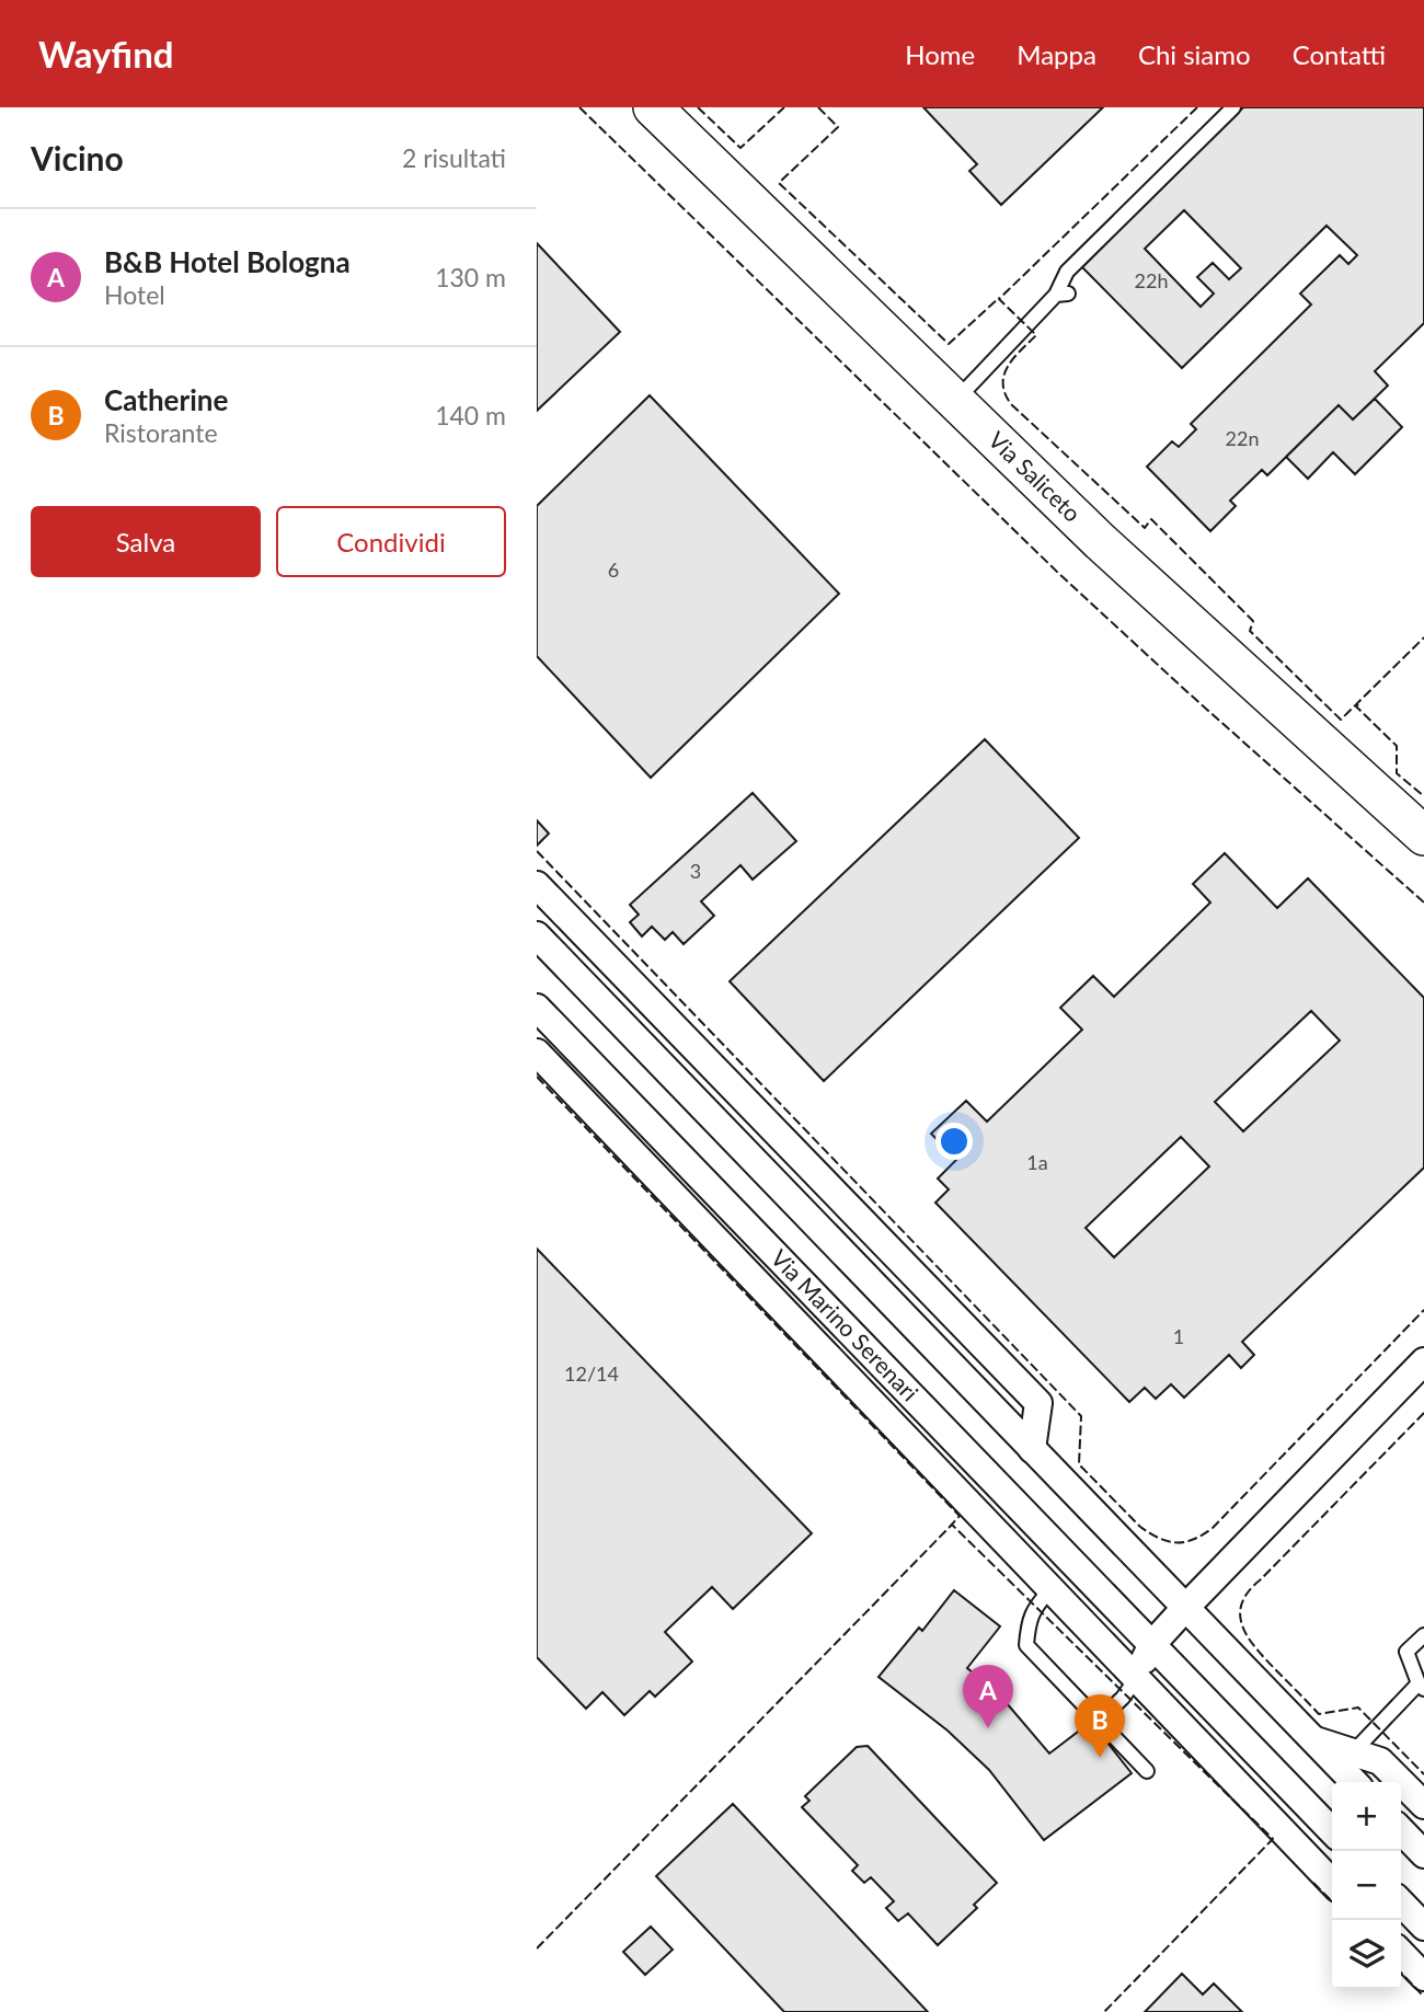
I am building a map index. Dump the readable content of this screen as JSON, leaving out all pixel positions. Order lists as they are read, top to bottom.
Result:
{
  "streets": {
    "main road": ["Via Saliceto"],
    "street": ["Via Marino Serenari"]
  },
  "house_numbers": [
    "22h",
    "22n",
    "6",
    "3",
    "1a",
    "1",
    "12/14"
  ],
  "page": {
    "header": "Wayfind",
    "nav": [
      "Home",
      "Mappa",
      "Chi siamo",
      "Contatti"
    ],
    "heading": ["Vicino", "2 risultati"],
    "list": [
      {
        "mark": "A",
        "name": "B&B Hotel Bologna",
        "note": "Hotel",
        "value": "130 m"
      },
      {
        "mark": "B",
        "name": "Catherine",
        "note": "Ristorante",
        "value": "140 m"
      }
    ],
    "buttons": ["Salva", "Condividi"],
    "pins": ["A", "B"],
    "map_buttons": ["+", "−"]
  }
}
